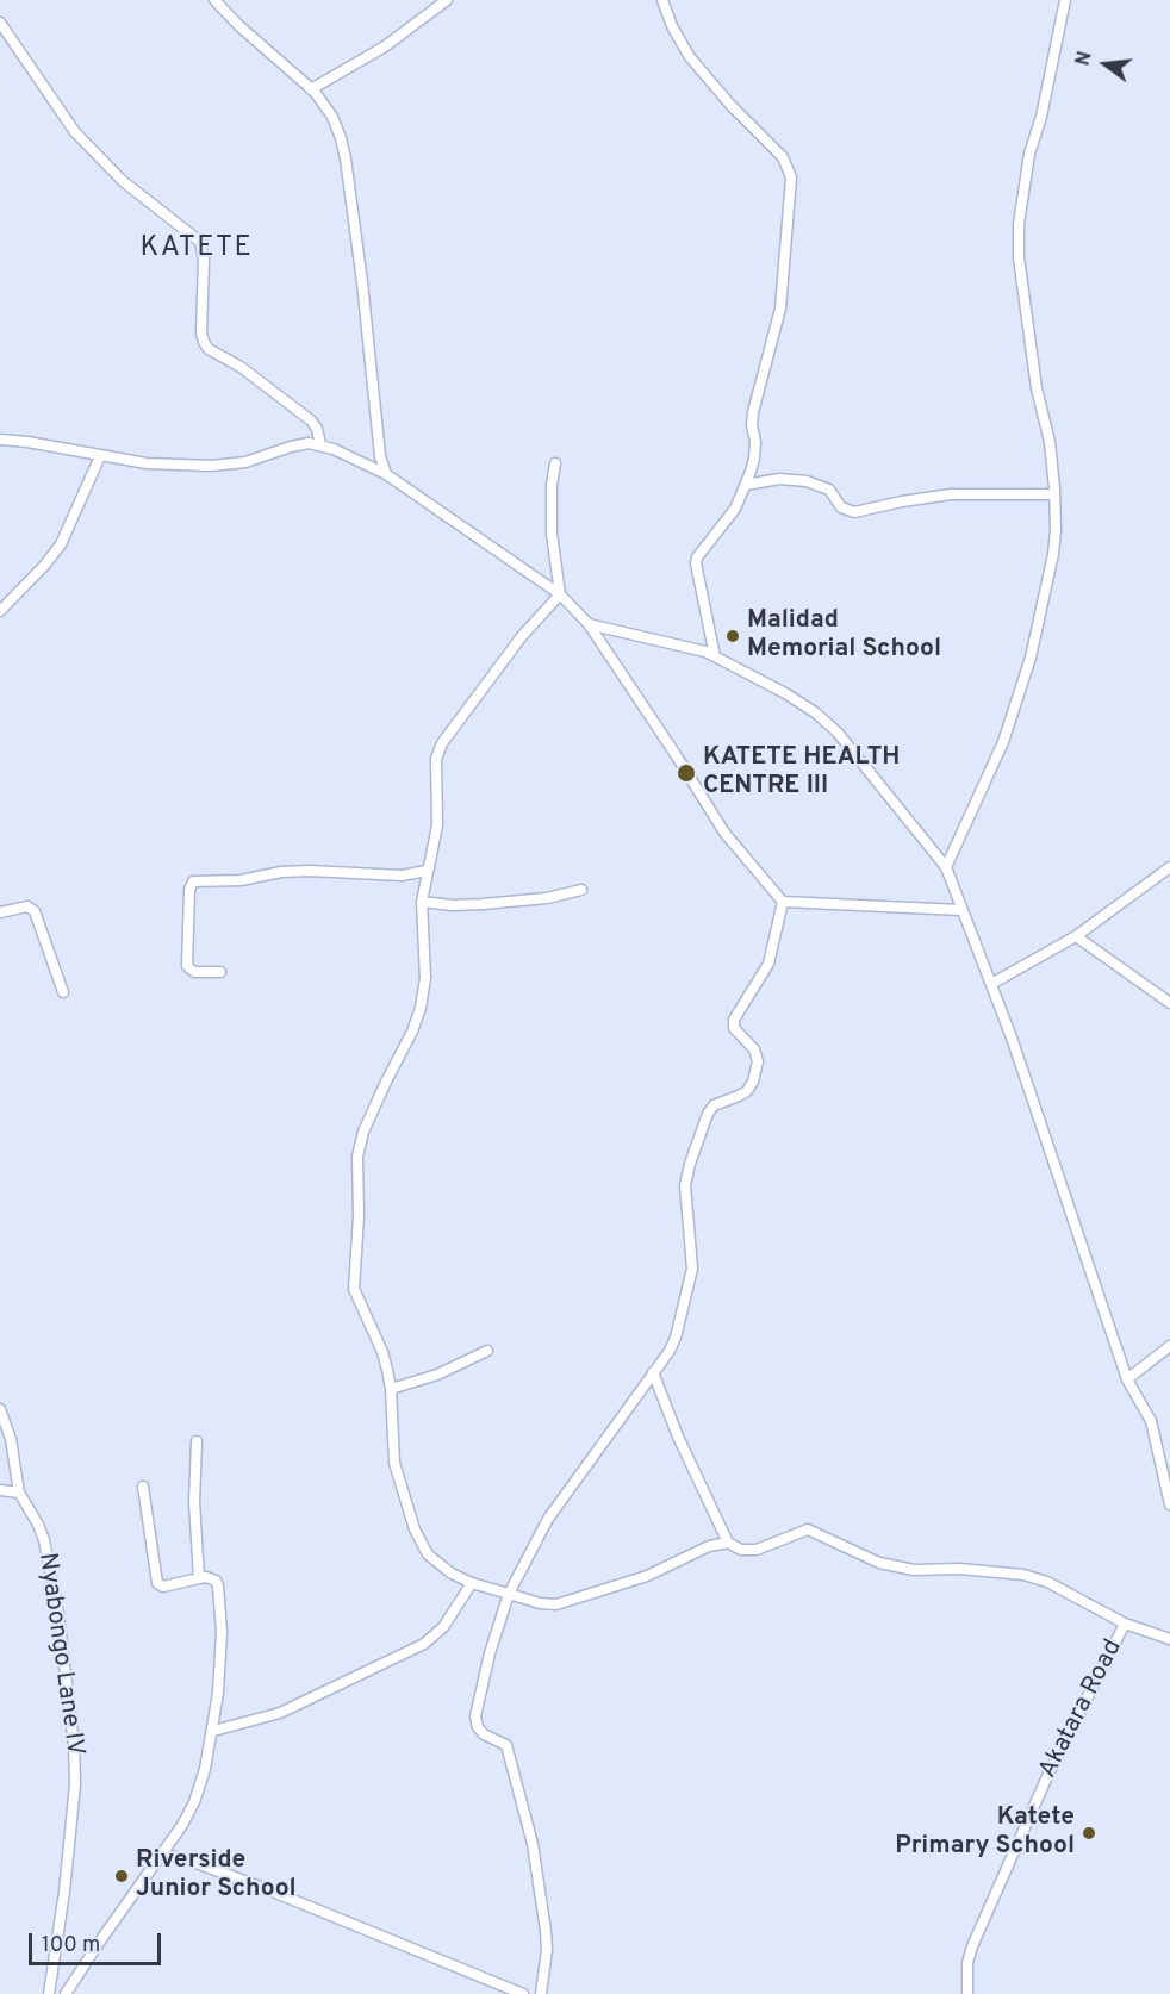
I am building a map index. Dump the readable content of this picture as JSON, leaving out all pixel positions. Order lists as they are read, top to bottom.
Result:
{
  "streets": {
    "street": ["Nyabongo Lane IV", "Akatara Road"]
  },
  "districts": ["KATETE"],
  "places": [
    "Malidad Memorial School",
    "KATETE HEALTH CENTRE III",
    "Katete Primary School",
    "Riverside Junior School"
  ],
  "scale_bar": "100 m",
  "north": "left"
}
